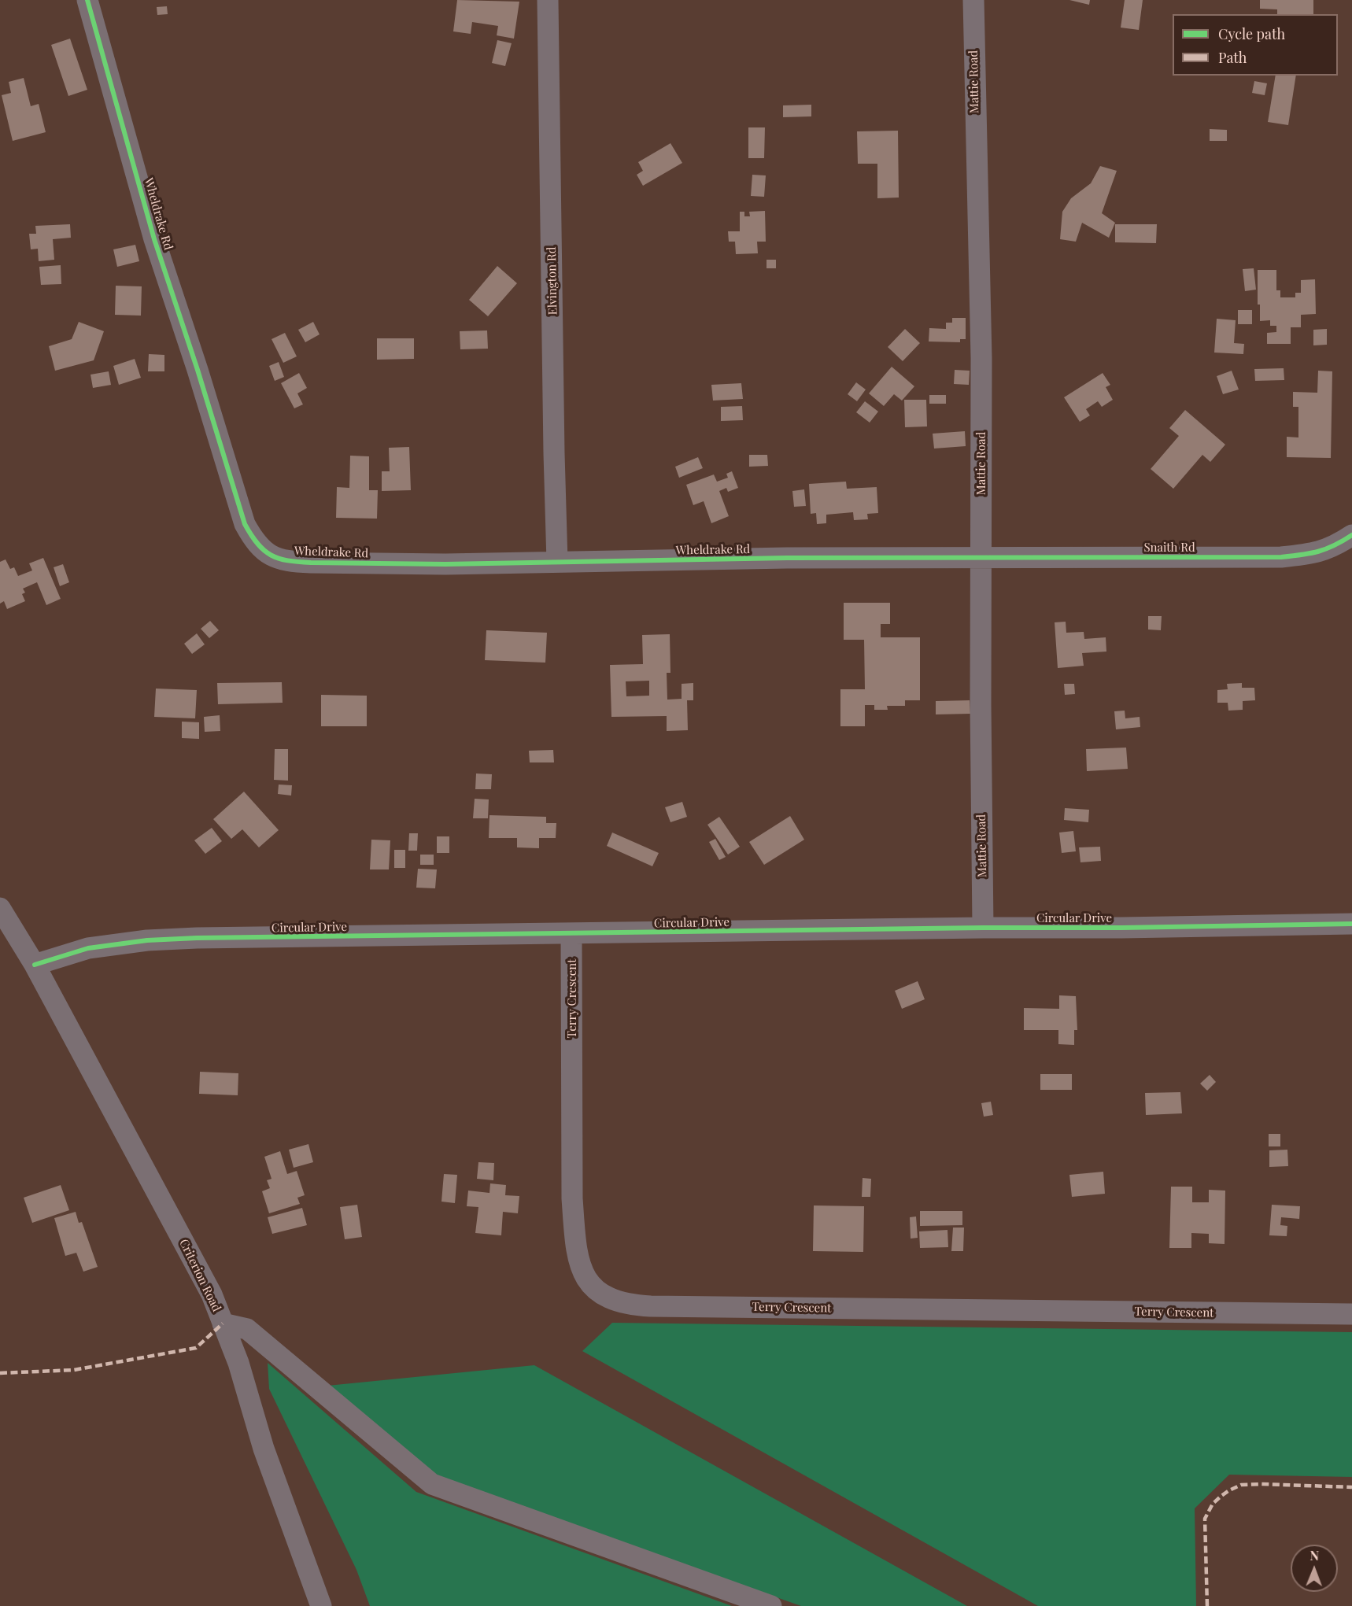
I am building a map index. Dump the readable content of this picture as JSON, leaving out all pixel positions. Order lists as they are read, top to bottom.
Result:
{
  "streets": {
    "street": [
      "Mattie Road",
      "Wheldrake Rd",
      "Elvington Rd",
      "Snaith Rd",
      "Circular Drive",
      "Terry Crescent",
      "Criterion Road"
    ]
  },
  "crossings": [
    ["Mattie Road", "Wheldrake Rd"],
    ["Mattie Road", "Snaith Rd"],
    ["Mattie Road", "Circular Drive"],
    ["Wheldrake Rd", "Elvington Rd"],
    ["Wheldrake Rd", "Snaith Rd"],
    ["Circular Drive", "Terry Crescent"],
    ["Circular Drive", "Criterion Road"]
  ],
  "legend": ["Cycle path", "Path"],
  "north": "top"
}
